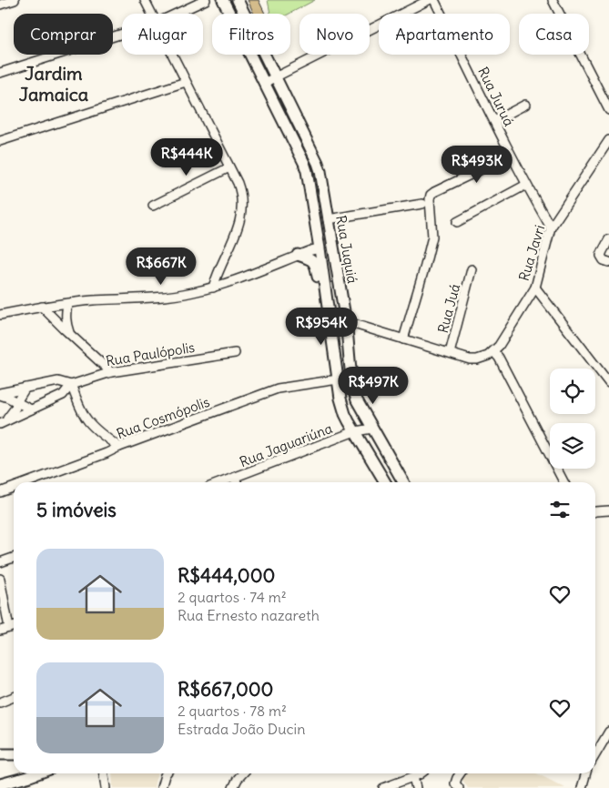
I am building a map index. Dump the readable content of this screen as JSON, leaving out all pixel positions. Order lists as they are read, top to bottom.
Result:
{
  "streets": {
    "main road": ["Rua Juquiá"],
    "street": [
      "Rua Juruá",
      "Rua Javri",
      "Rua Juá",
      "Rua Paulópolis",
      "Rua Cosmópolis",
      "Rua Jaguariúna"
    ]
  },
  "crossings": [
    ["Rua Juruá", "Rua Javri"],
    ["Rua Juquiá", "Rua Cosmópolis"],
    ["Rua Juquiá", "Rua Jaguariúna"]
  ],
  "districts": ["Jardim Jamaica"],
  "page": {
    "chip": [
      "Comprar",
      "Alugar",
      "Filtros",
      "Novo",
      "Apartamento",
      "Casa"
    ],
    "price": [
      "R$444K",
      "R$493K",
      "R$667K",
      "R$954K",
      "R$497K"
    ],
    "heading": "5 imóveis",
    "list": [
      {
        "name": "R$444,000",
        "note": "2 quartos · 74 m² · Rua Ernesto nazareth"
      },
      {
        "name": "R$667,000",
        "note": "2 quartos · 78 m² · Estrada João Ducin"
      }
    ]
  }
}
